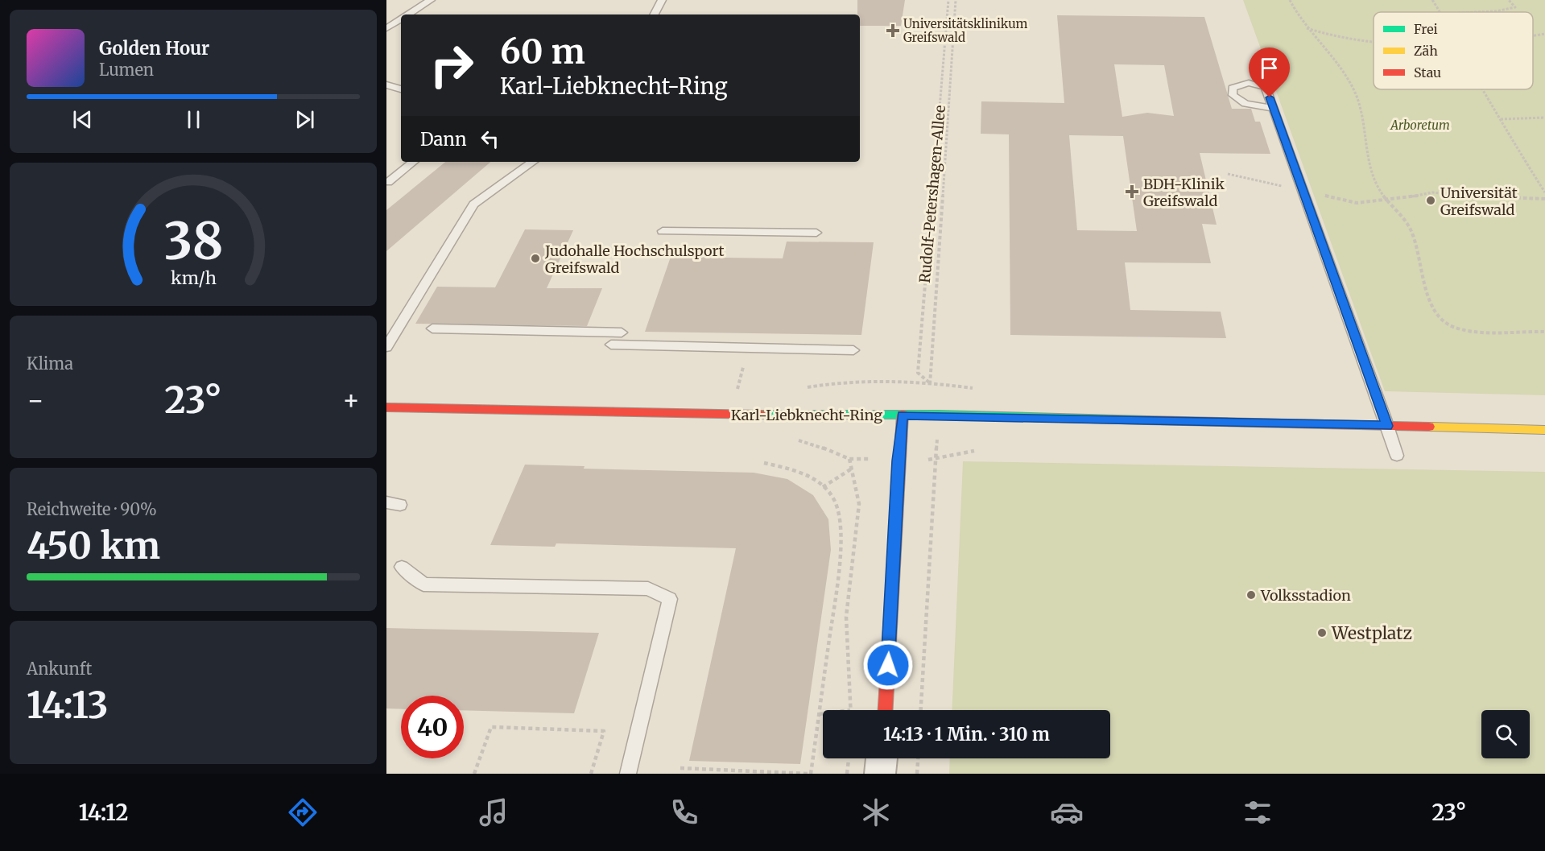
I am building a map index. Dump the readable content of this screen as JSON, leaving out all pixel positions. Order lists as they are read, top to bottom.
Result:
{
  "streets": {
    "street": ["Karl-Liebknecht-Ring"],
    "path": ["Rudolf-Petershagen-Allee"]
  },
  "parks": ["Arboretum"],
  "places": {
    "health": ["Universitätsklinikum Greifswald", "BDH-Klinik Greifswald"],
    "other": [
      "Universität Greifswald",
      "Judohalle Hochschulsport Greifswald",
      "Volksstadion",
      "Westplatz"
    ]
  },
  "legend": ["Frei", "Zäh", "Stau"],
  "page": {
    "turn": ["60 m", "Karl-Liebknecht-Ring"],
    "song": ["Golden Hour", "Lumen"],
    "then": "Dann",
    "tile": [
      "Klima",
      ["Reichweite · 90%", "450 km"],
      ["Ankunft", "14:13"]
    ],
    "heat": ["−", "23°", "+"],
    "limit": "40",
    "trip": "14:13 · 1 Min. · 310 m",
    "tabs": ["14:12", "23°"],
    "gauge": ["38", "km/h"]
  }
}
